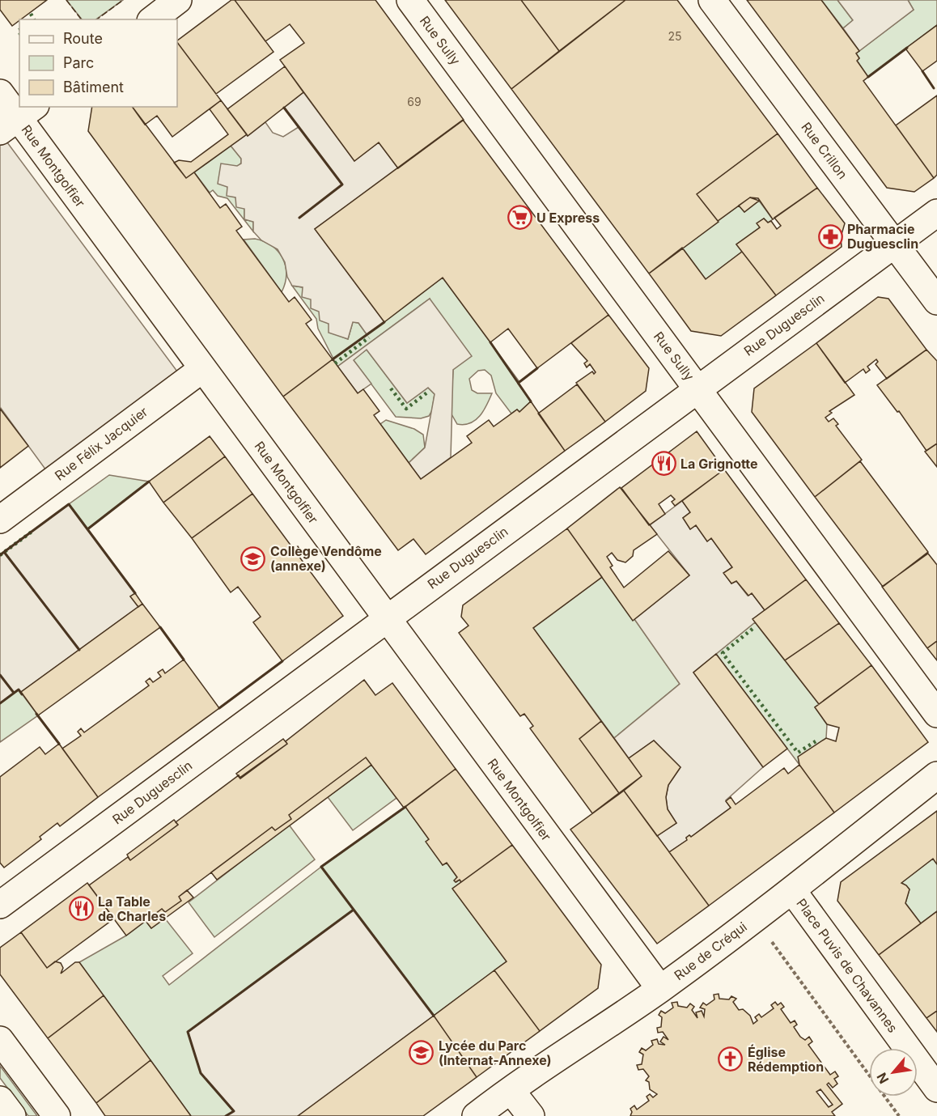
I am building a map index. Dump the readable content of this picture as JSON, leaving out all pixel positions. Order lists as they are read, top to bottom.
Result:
{
  "streets": {
    "street": [
      "Rue Sully",
      "Rue Crillon",
      "Rue Montgolfier",
      "Rue Duguesclin",
      "Rue Félix Jacquier",
      "Rue de Créqui",
      "Place Puvis de Chavannes"
    ]
  },
  "crossings": [
    ["Rue Sully", "Rue Duguesclin"],
    ["Rue Crillon", "Rue Duguesclin"],
    ["Rue Montgolfier", "Rue Duguesclin"],
    ["Rue Montgolfier", "Rue Félix Jacquier"],
    ["Rue Montgolfier", "Rue de Créqui"],
    ["Rue de Créqui", "Place Puvis de Chavannes"]
  ],
  "places": {
    "supermarket": ["U Express"],
    "pharmacy": ["Pharmacie Duguesclin"],
    "restaurant": ["La Grignotte", "La Table de Charles"],
    "school or university": ["Collège Vendôme (annexe)", "Lycée du Parc (Internat-Annexe)"],
    "church": ["Église Rédemption"]
  },
  "house_numbers": ["25", "69"],
  "legend": ["Route", "Parc", "Bâtiment"],
  "north": "bottom left"
}
